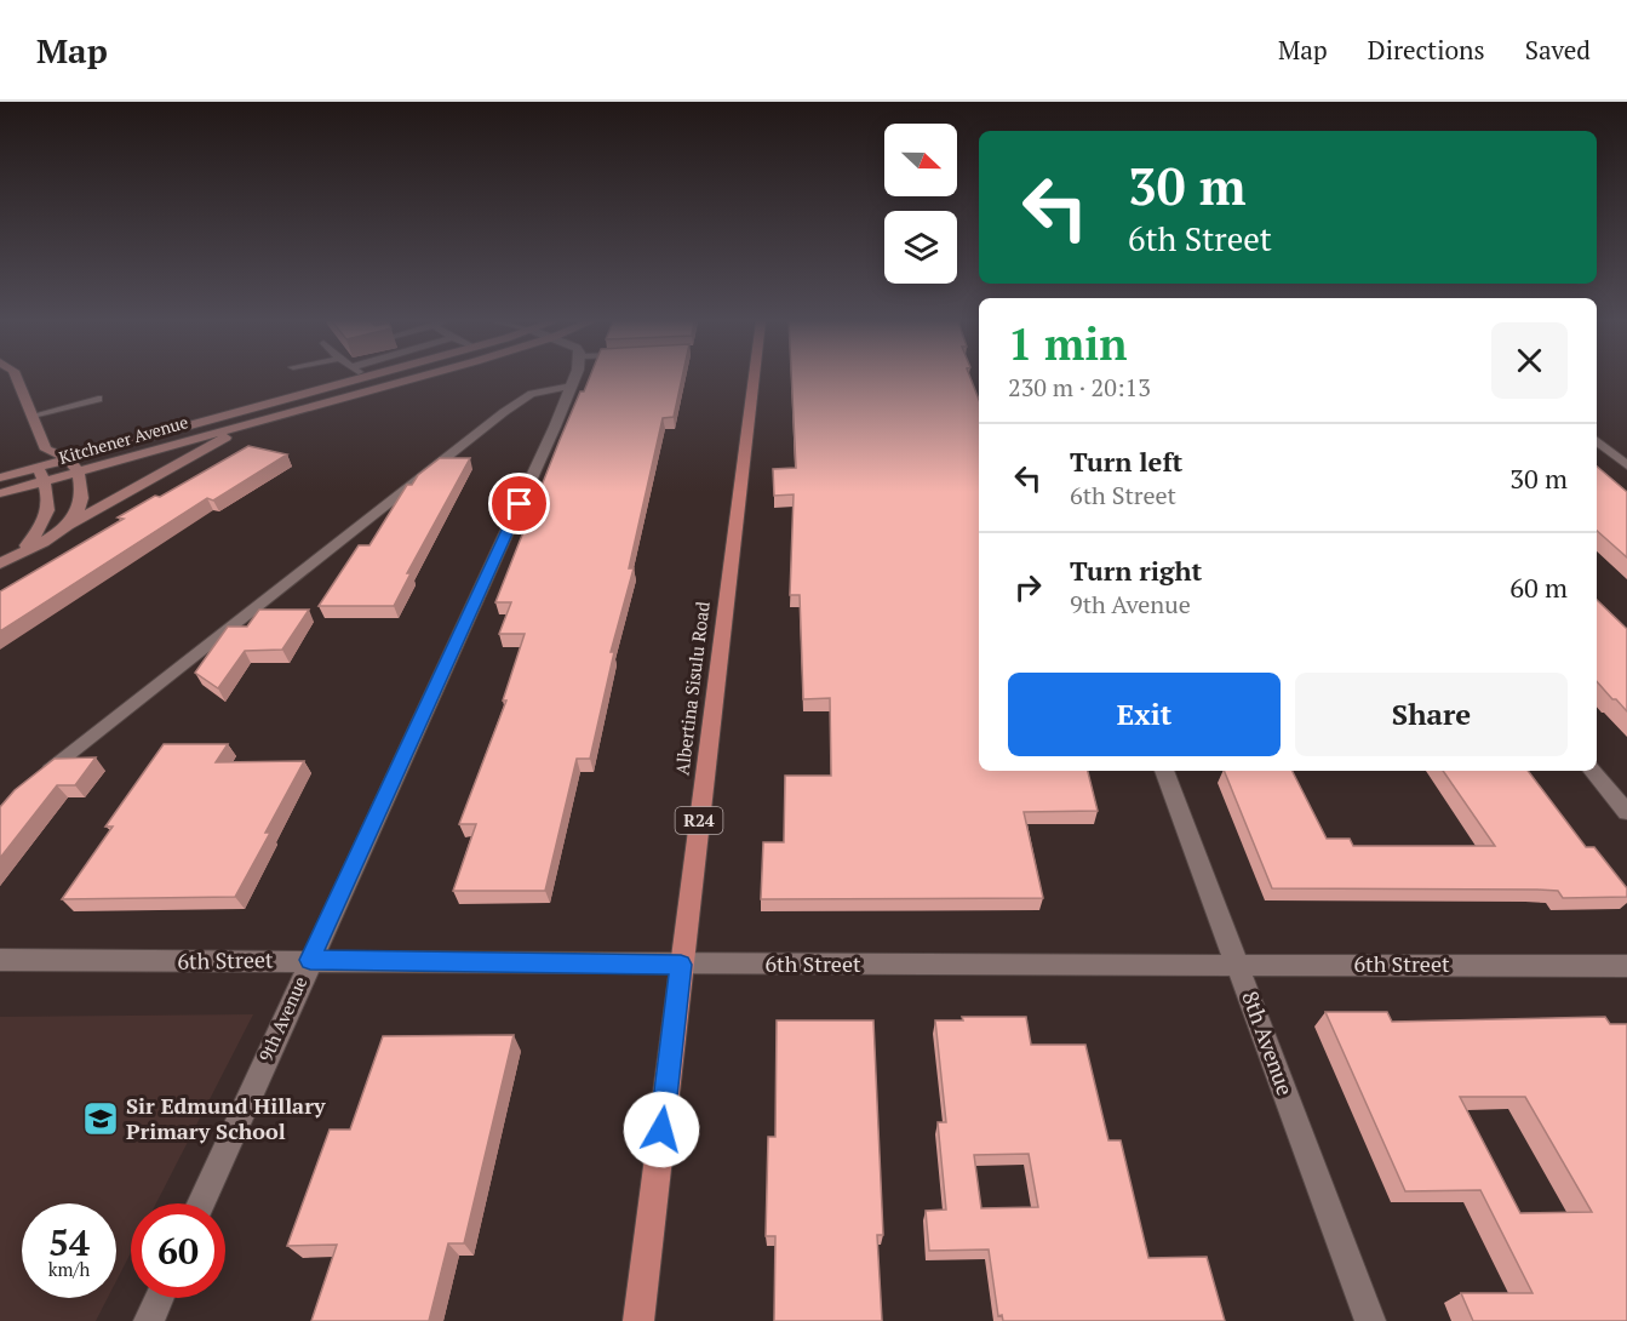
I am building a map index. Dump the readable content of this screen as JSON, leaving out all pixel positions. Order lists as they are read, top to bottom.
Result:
{
  "streets": {
    "main road": ["Kitchener Avenue", "Albertina Sisulu Road", "R24"],
    "street": ["6th Street", "9th Avenue", "8th Avenue"]
  },
  "crossings": [
    ["Albertina Sisulu Road", "6th Street"],
    ["6th Street", "9th Avenue"],
    ["6th Street", "8th Avenue"]
  ],
  "places": {
    "school or university": ["Sir Edmund Hillary Primary School"]
  },
  "north": "right",
  "page": {
    "header": "Map",
    "nav": ["Map", "Directions", "Saved"],
    "turn": ["30 m", "6th Street"],
    "heading": ["1 min", "230 m · 20:13"],
    "list": [
      {
        "name": "Turn left",
        "note": "6th Street",
        "value": "30 m"
      },
      {
        "name": "Turn right",
        "note": "9th Avenue",
        "value": "60 m"
      }
    ],
    "buttons": ["Exit", "Share"],
    "speed": "54 km/h",
    "limit": "60"
  }
}
